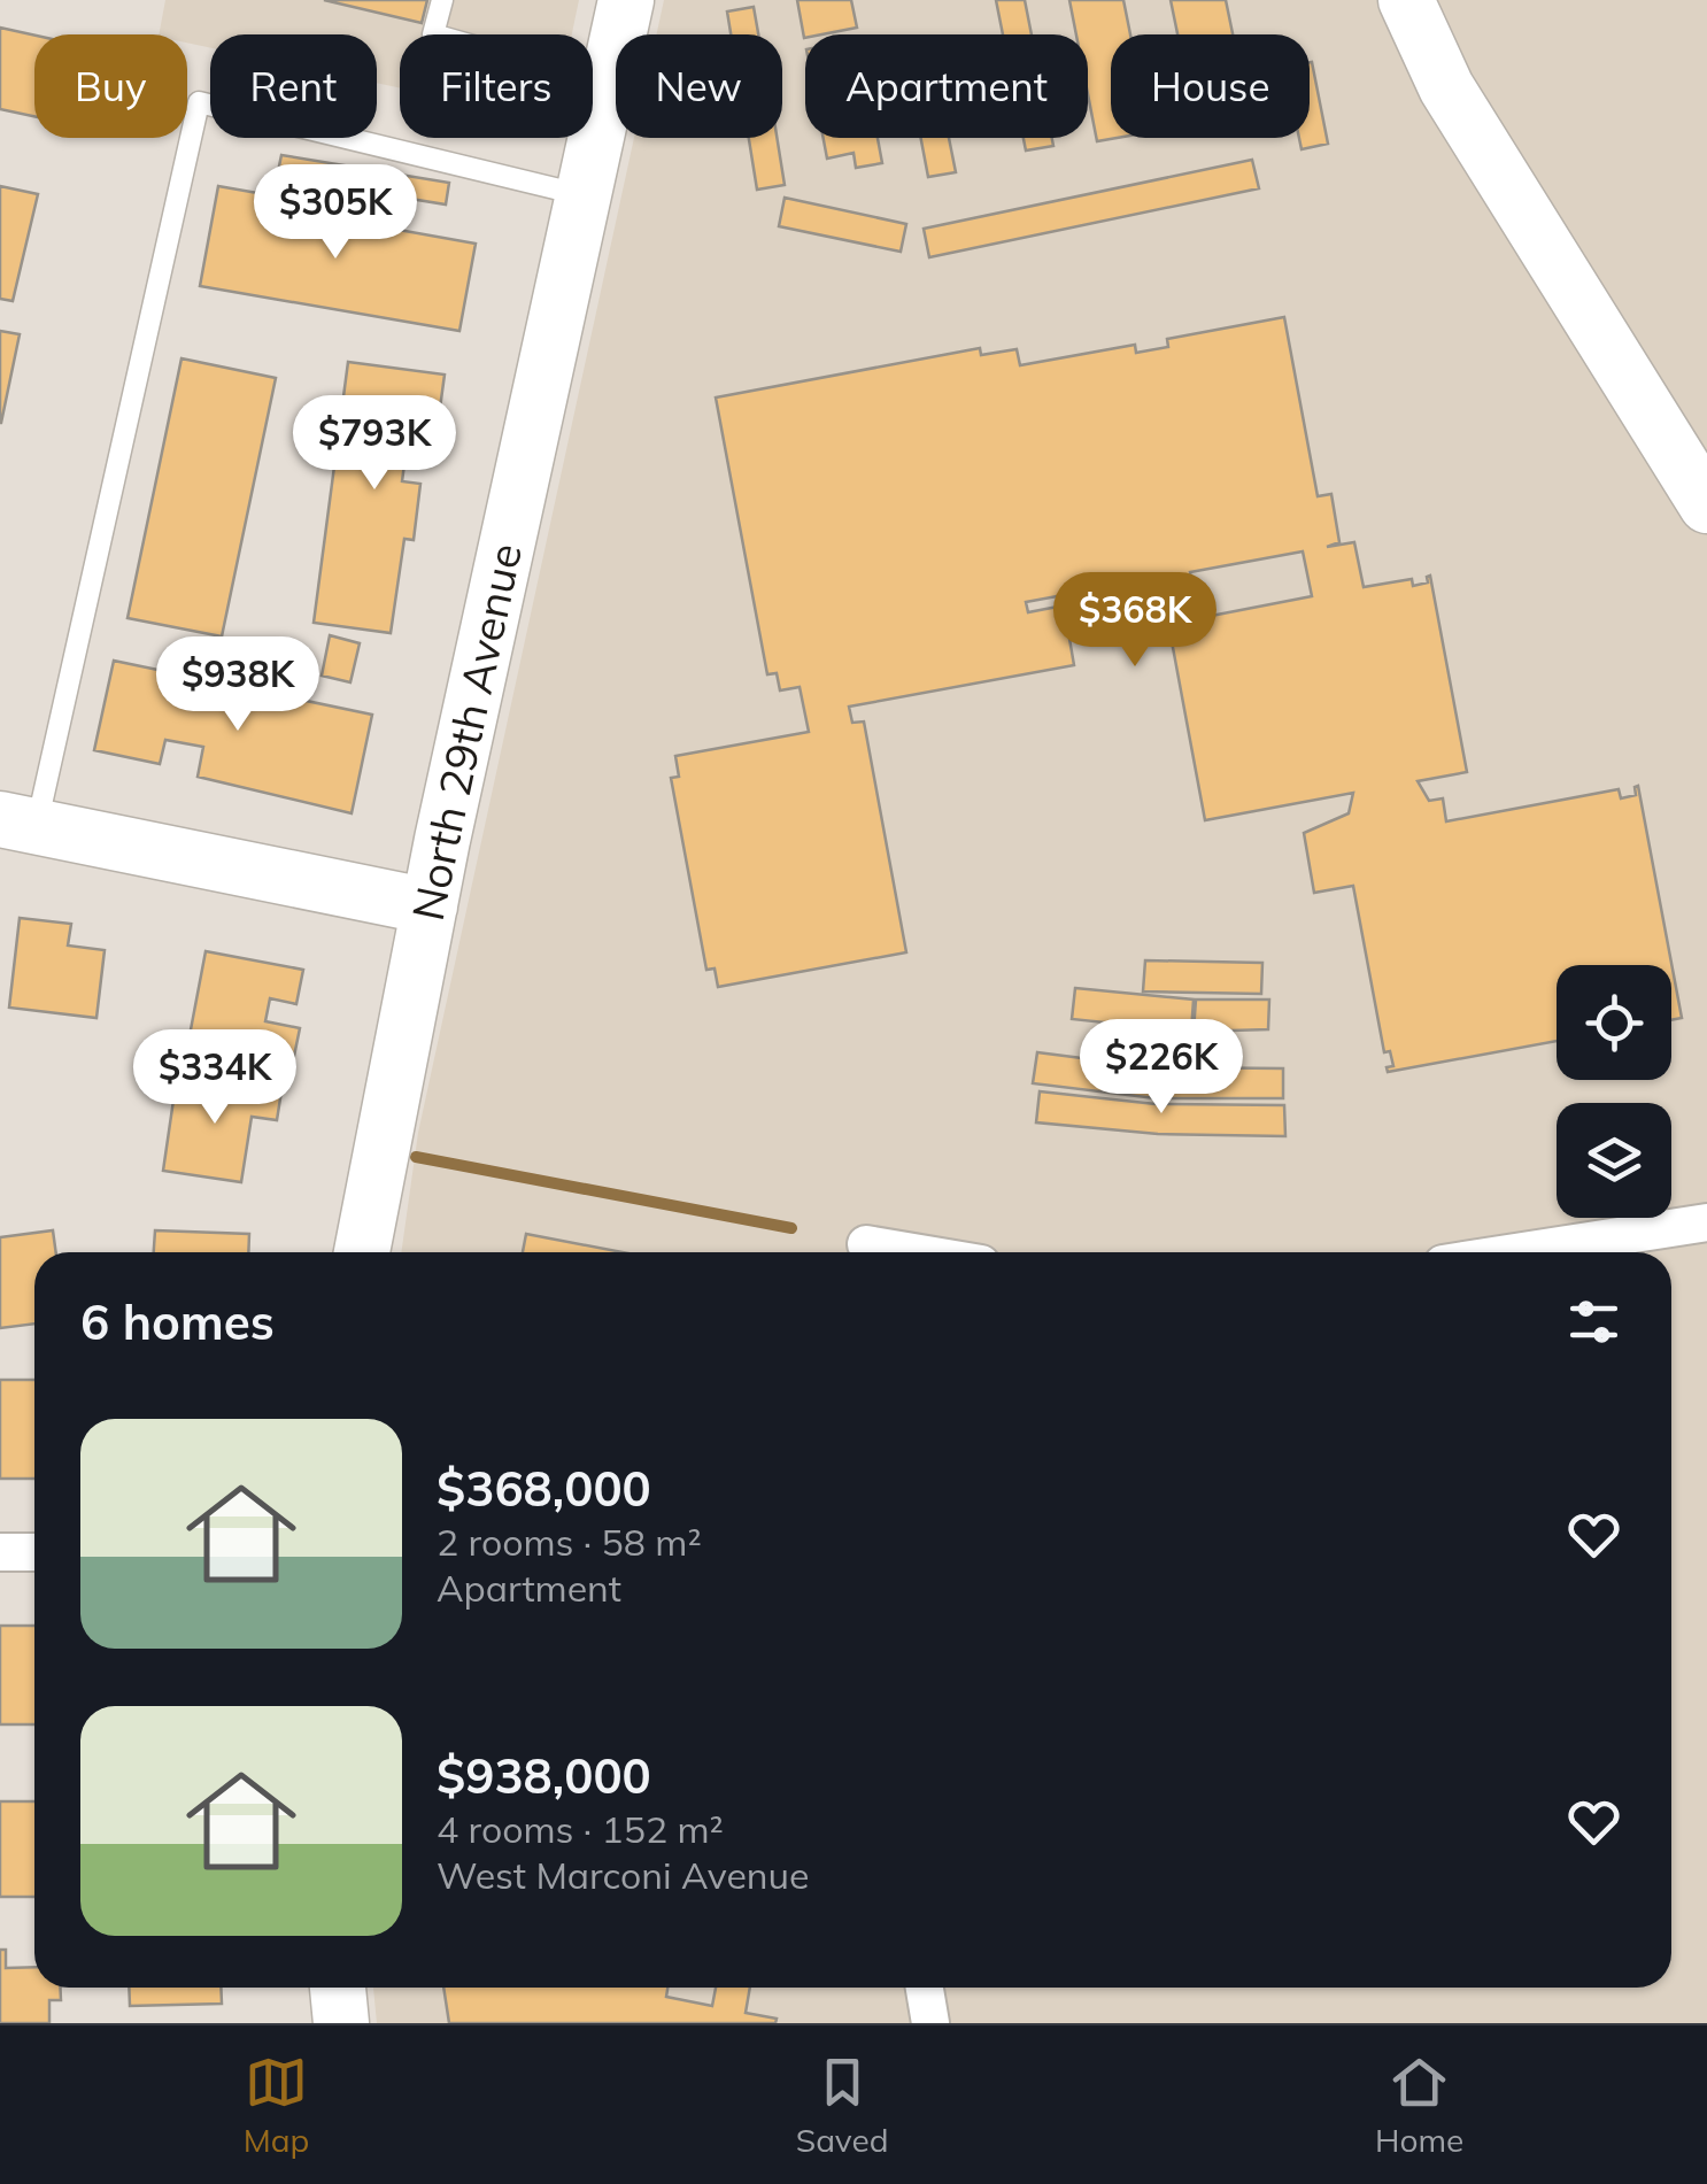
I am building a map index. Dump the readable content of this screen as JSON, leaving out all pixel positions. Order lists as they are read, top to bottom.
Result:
{
  "streets": {
    "street": ["North 29th Avenue"]
  },
  "page": {
    "chip": [
      "Buy",
      "Rent",
      "Filters",
      "New",
      "Apartment",
      "House"
    ],
    "price": [
      "$305K",
      "$793K",
      "$368K",
      "$938K",
      "$226K",
      "$334K"
    ],
    "heading": "6 homes",
    "list": [
      {
        "name": "$368,000",
        "note": "2 rooms · 58 m² · Apartment"
      },
      {
        "name": "$938,000",
        "note": "4 rooms · 152 m² · West Marconi Avenue"
      }
    ],
    "tabs": ["Map", "Saved", "Home"]
  }
}
